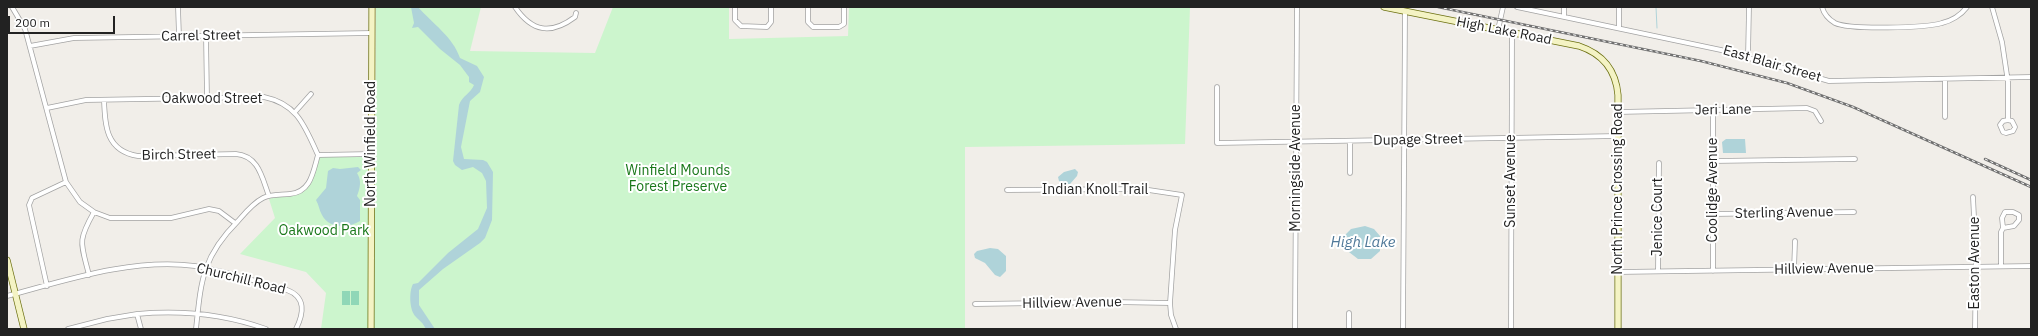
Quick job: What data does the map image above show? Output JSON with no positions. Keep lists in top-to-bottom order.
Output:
{
  "streets": {
    "street": [
      "High Lake Road",
      "Carrel Street",
      "East Blair Street",
      "Oakwood Street",
      "Jeri Lane",
      "Dupage Street",
      "North Winfield Road",
      "Birch Street",
      "Morningside Avenue",
      "Sunset Avenue",
      "North Prince Crossing Road",
      "Indian Knoll Trail",
      "Coolidge Avenue",
      "Sterling Avenue",
      "Jenice Court",
      "Easton Avenue",
      "Hillview Avenue",
      "Churchill Road"
    ]
  },
  "crossings": [
    ["High Lake Road", "Sunset Avenue"],
    ["High Lake Road", "North Prince Crossing Road"],
    ["Carrel Street", "North Winfield Road"],
    ["Oakwood Street", "Birch Street"],
    ["Jeri Lane", "North Prince Crossing Road"],
    ["Jeri Lane", "Coolidge Avenue"],
    ["Dupage Street", "Morningside Avenue"],
    ["Dupage Street", "Sunset Avenue"],
    ["Dupage Street", "North Prince Crossing Road"],
    ["North Prince Crossing Road", "Hillview Avenue"],
    ["Indian Knoll Trail", "Hillview Avenue"],
    ["Coolidge Avenue", "Sterling Avenue"],
    ["Coolidge Avenue", "Hillview Avenue"],
    ["Jenice Court", "Hillview Avenue"],
    ["Easton Avenue", "Hillview Avenue"]
  ],
  "water": ["High Lake"],
  "parks": ["Winfield Mounds Forest Preserve", "Oakwood Park"],
  "scale_bar": "200 m"
}
